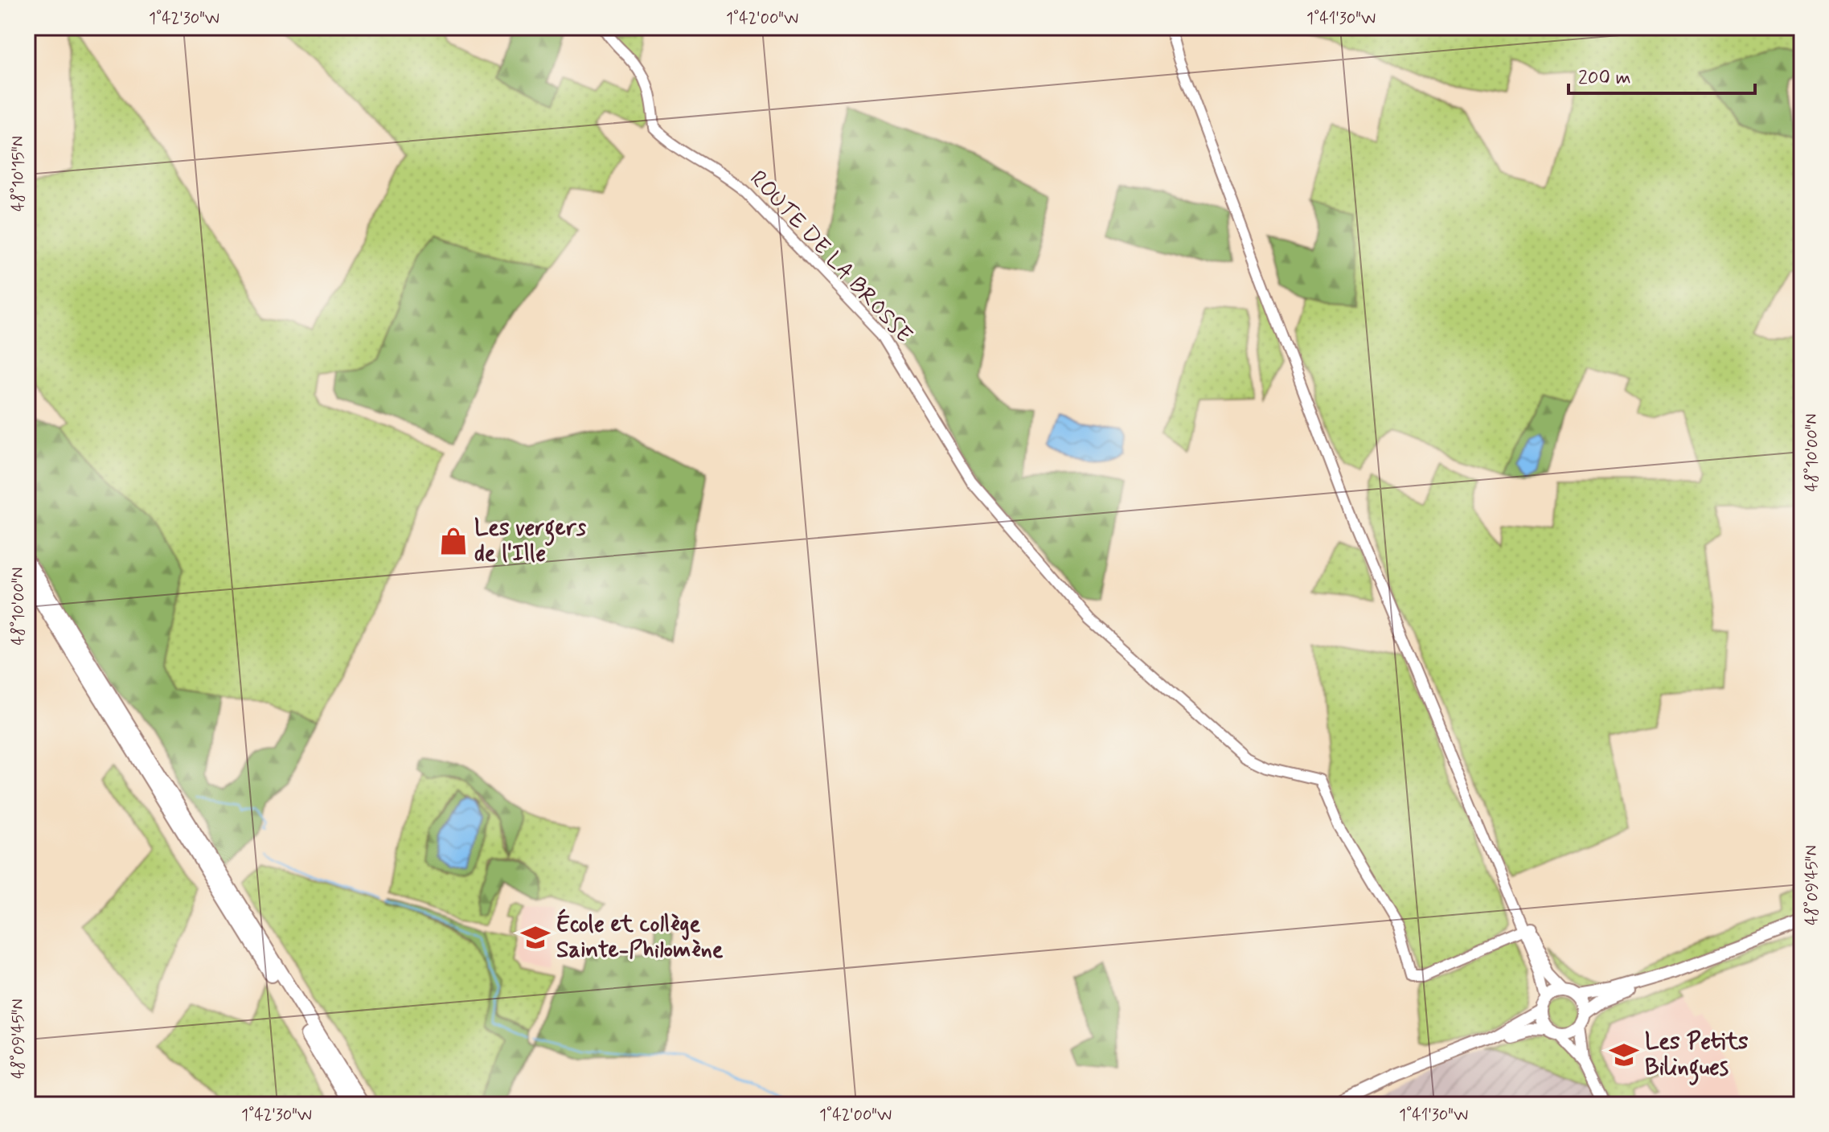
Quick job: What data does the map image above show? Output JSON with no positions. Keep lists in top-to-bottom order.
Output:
{
  "streets": {
    "street": ["ROUTE DE LA BROSSE"]
  },
  "places": {
    "shop": ["Les vergers de l'Ille"],
    "school or university": ["École et collège Sainte-Philomène", "Les Petits Bilingues"]
  },
  "scale_bar": "200 m",
  "coordinates": [
    "1°42'30\"W",
    "1°42'00\"W",
    "1°41'30\"W",
    "48°10'15\"N",
    "48°10'00\"N",
    "48°09'45\"N"
  ]
}
